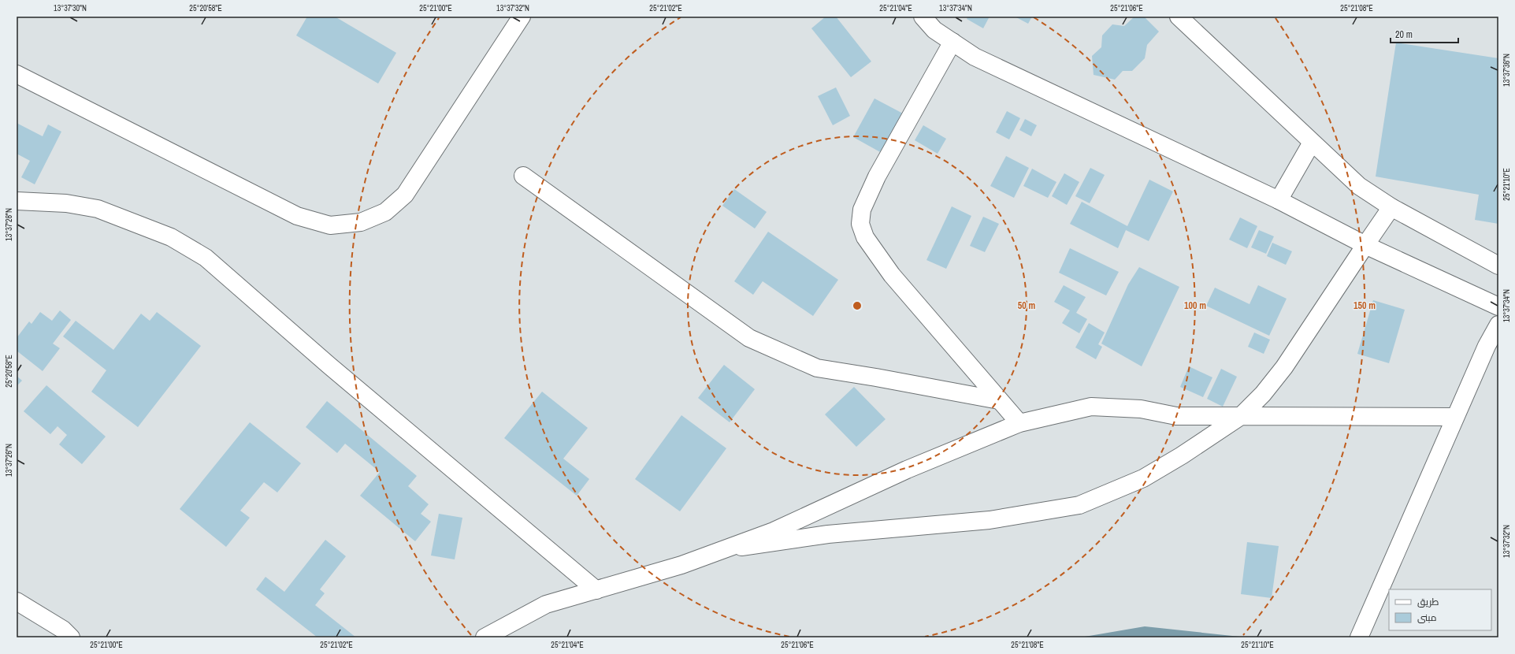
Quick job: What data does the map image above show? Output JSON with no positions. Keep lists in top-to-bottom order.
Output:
{
  "legend": ["طريق", "مبنى"],
  "scale_bar": "20 m",
  "coordinates": [
    "13°37'30\"N",
    "25°20'58\"E",
    "25°21'00\"E",
    "13°37'32\"N",
    "25°21'02\"E",
    "25°21'04\"E",
    "13°37'34\"N",
    "25°21'06\"E",
    "25°21'08\"E",
    "13°37'36\"N",
    "25°21'10\"E",
    "13°37'28\"N",
    "13°37'26\"N"
  ],
  "rings": ["50 m", "100 m", "150 m"]
}
